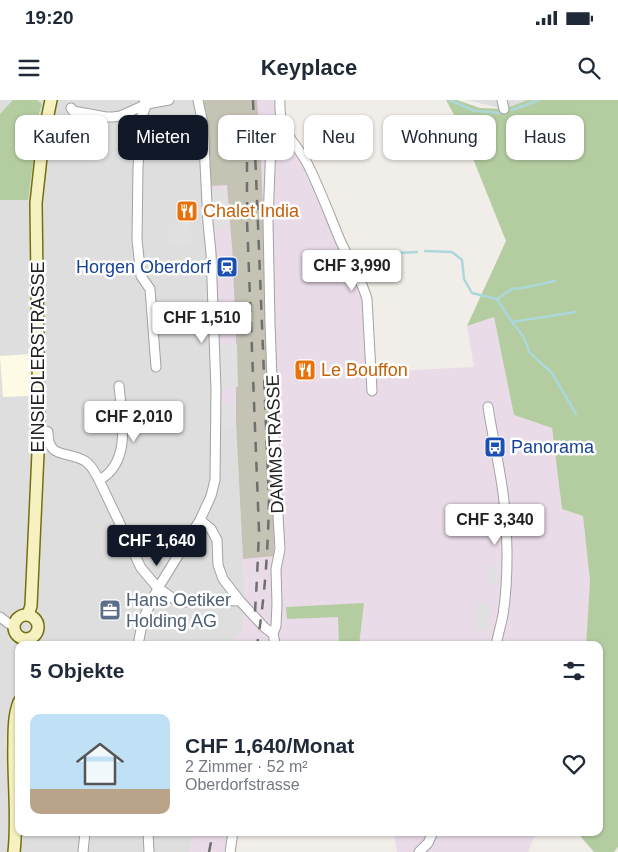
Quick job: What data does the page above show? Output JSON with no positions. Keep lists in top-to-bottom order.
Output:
{
  "streets": {
    "main road": ["EINSIEDLERSTRASSE"],
    "street": ["DAMMSTRASSE"]
  },
  "places": {
    "restaurant": ["Chalet India", "Le Bouffon"],
    "station": ["Horgen Oberdorf"],
    "bus stop": ["Panorama"],
    "office": ["Hans Oetiker Holding AG"]
  },
  "page": {
    "status": "19:20",
    "header": "Keyplace",
    "chip": [
      "Kaufen",
      "Mieten",
      "Filter",
      "Neu",
      "Wohnung",
      "Haus"
    ],
    "price": [
      "CHF 3,990",
      "CHF 1,510",
      "CHF 2,010",
      "CHF 3,340",
      "CHF 1,640"
    ],
    "heading": "5 Objekte",
    "list": [
      {
        "name": "CHF 1,640/Monat",
        "note": "2 Zimmer · 52 m² · Oberdorfstrasse"
      }
    ]
  }
}
